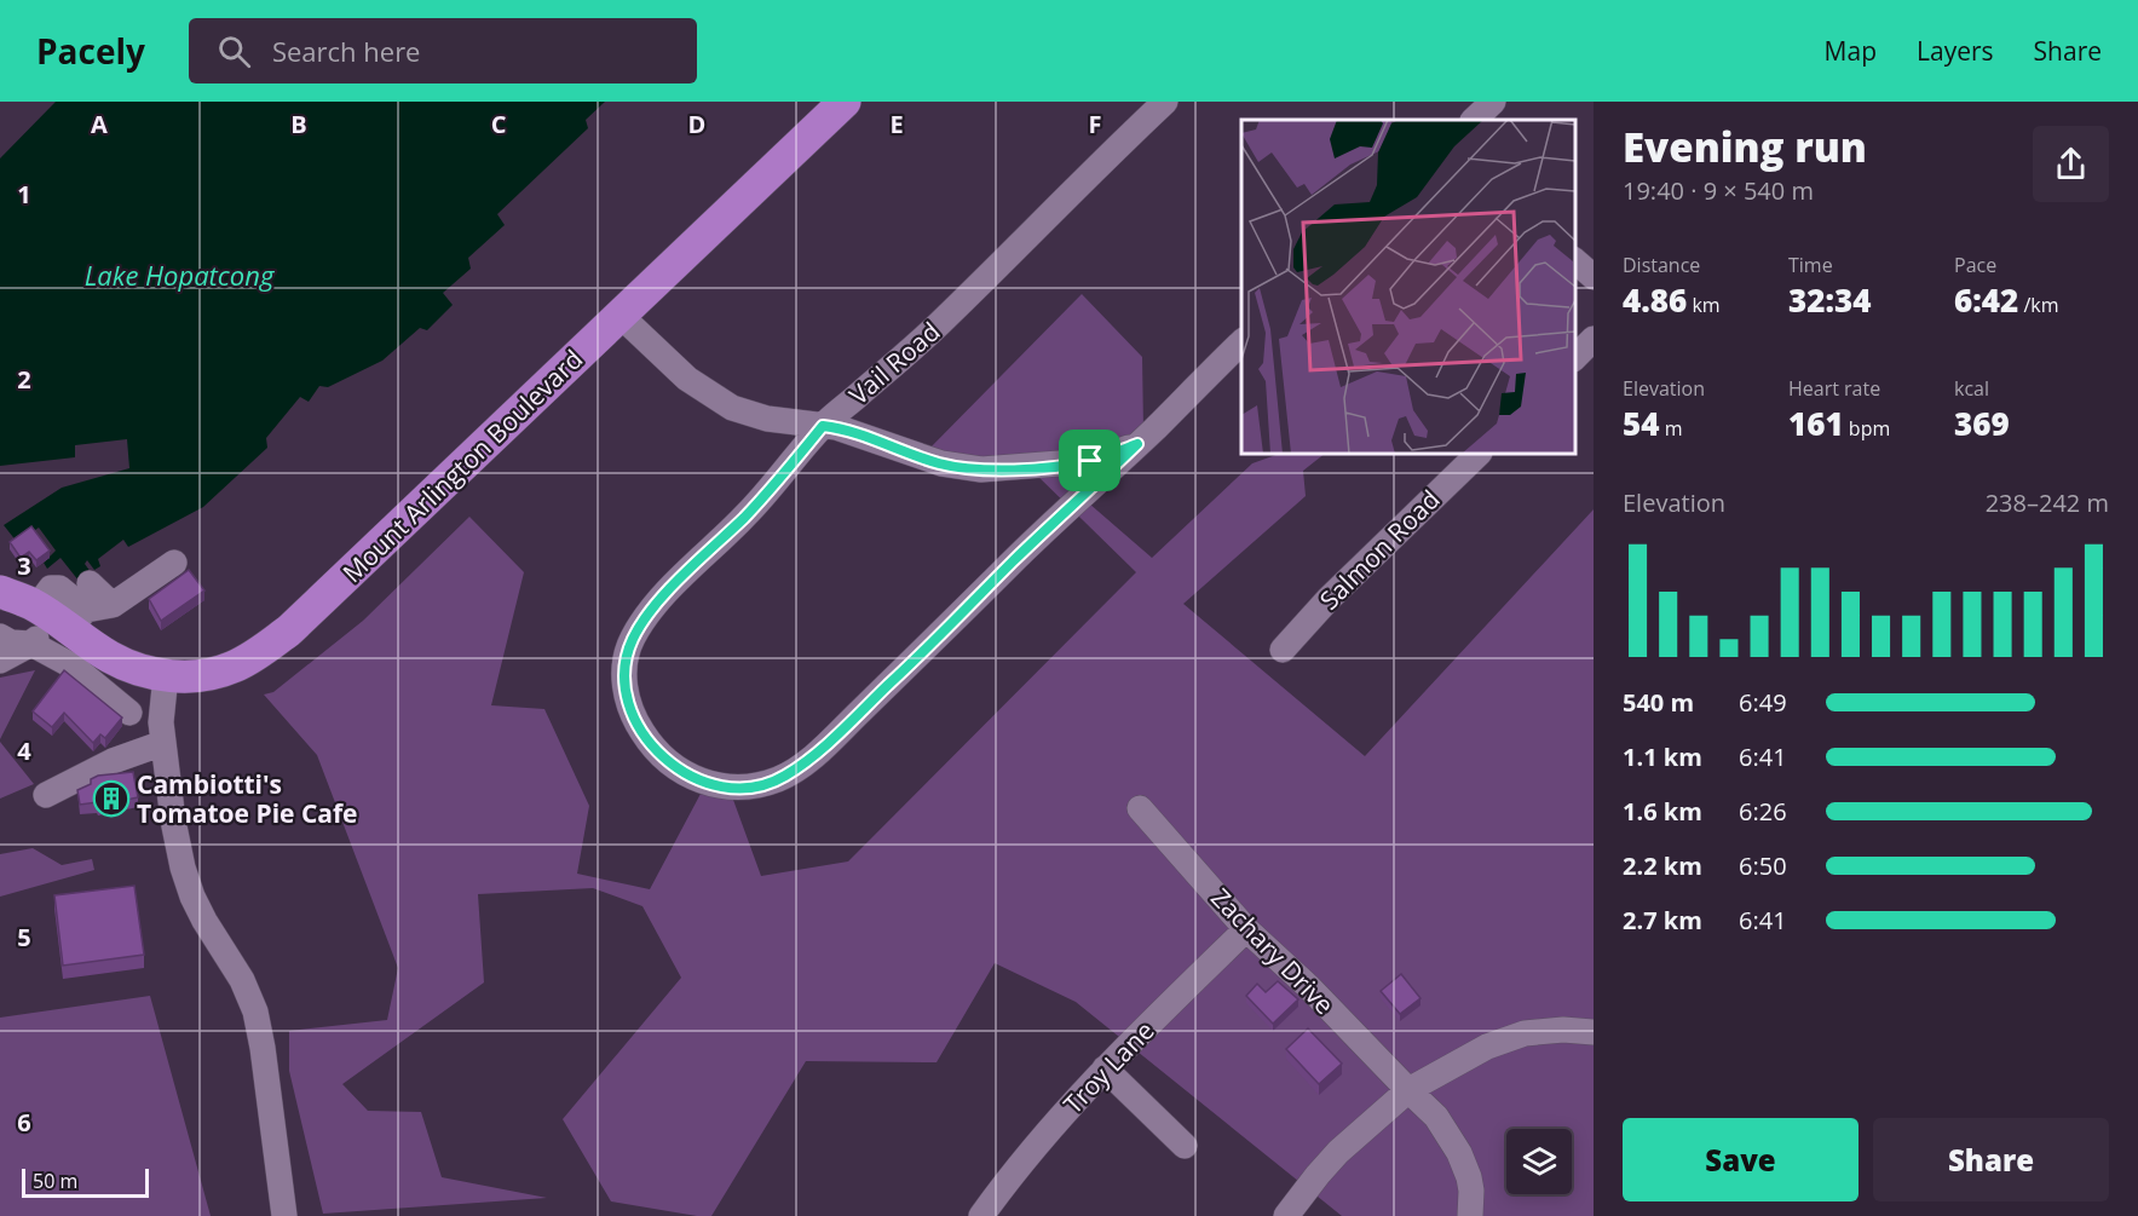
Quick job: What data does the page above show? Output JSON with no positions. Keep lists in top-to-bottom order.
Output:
{
  "streets": {
    "main road": ["Mount Arlington Boulevard"],
    "street": [
      "Vail Road",
      "Salmon Road",
      "Zachary Drive",
      "Troy Lane"
    ]
  },
  "crossings": [
    ["Zachary Drive", "Troy Lane"]
  ],
  "water": ["Lake Hopatcong"],
  "places": {
    "building": ["Cambiotti's Tomatoe Pie Cafe"]
  },
  "scale_bar": "50 m",
  "page": {
    "header": "Pacely",
    "search": "Search here",
    "nav": ["Map", "Layers", "Share"],
    "heading": ["Evening run", "19:40 · 9 × 540 m"],
    "stats": [
      ["Distance", "4.86 km"],
      ["Time", "32:34"],
      ["Pace", "6:42 /km"],
      ["Elevation", "54 m"],
      ["Heart rate", "161 bpm"],
      ["kcal", "369"]
    ],
    "chart": ["Elevation", "238–242 m"],
    "list": [
      {
        "name": "540 m",
        "note": "6:49"
      },
      {
        "name": "1.1 km",
        "note": "6:41"
      },
      {
        "name": "1.6 km",
        "note": "6:26"
      },
      {
        "name": "2.2 km",
        "note": "6:50"
      },
      {
        "name": "2.7 km",
        "note": "6:41"
      }
    ],
    "buttons": ["Save", "Share"],
    "scale": "50 m"
  },
  "grid": {
    "columns": [
      "A",
      "B",
      "C",
      "D",
      "E",
      "F"
    ],
    "rows": [
      "1",
      "2",
      "3",
      "4",
      "5",
      "6"
    ]
  }
}
